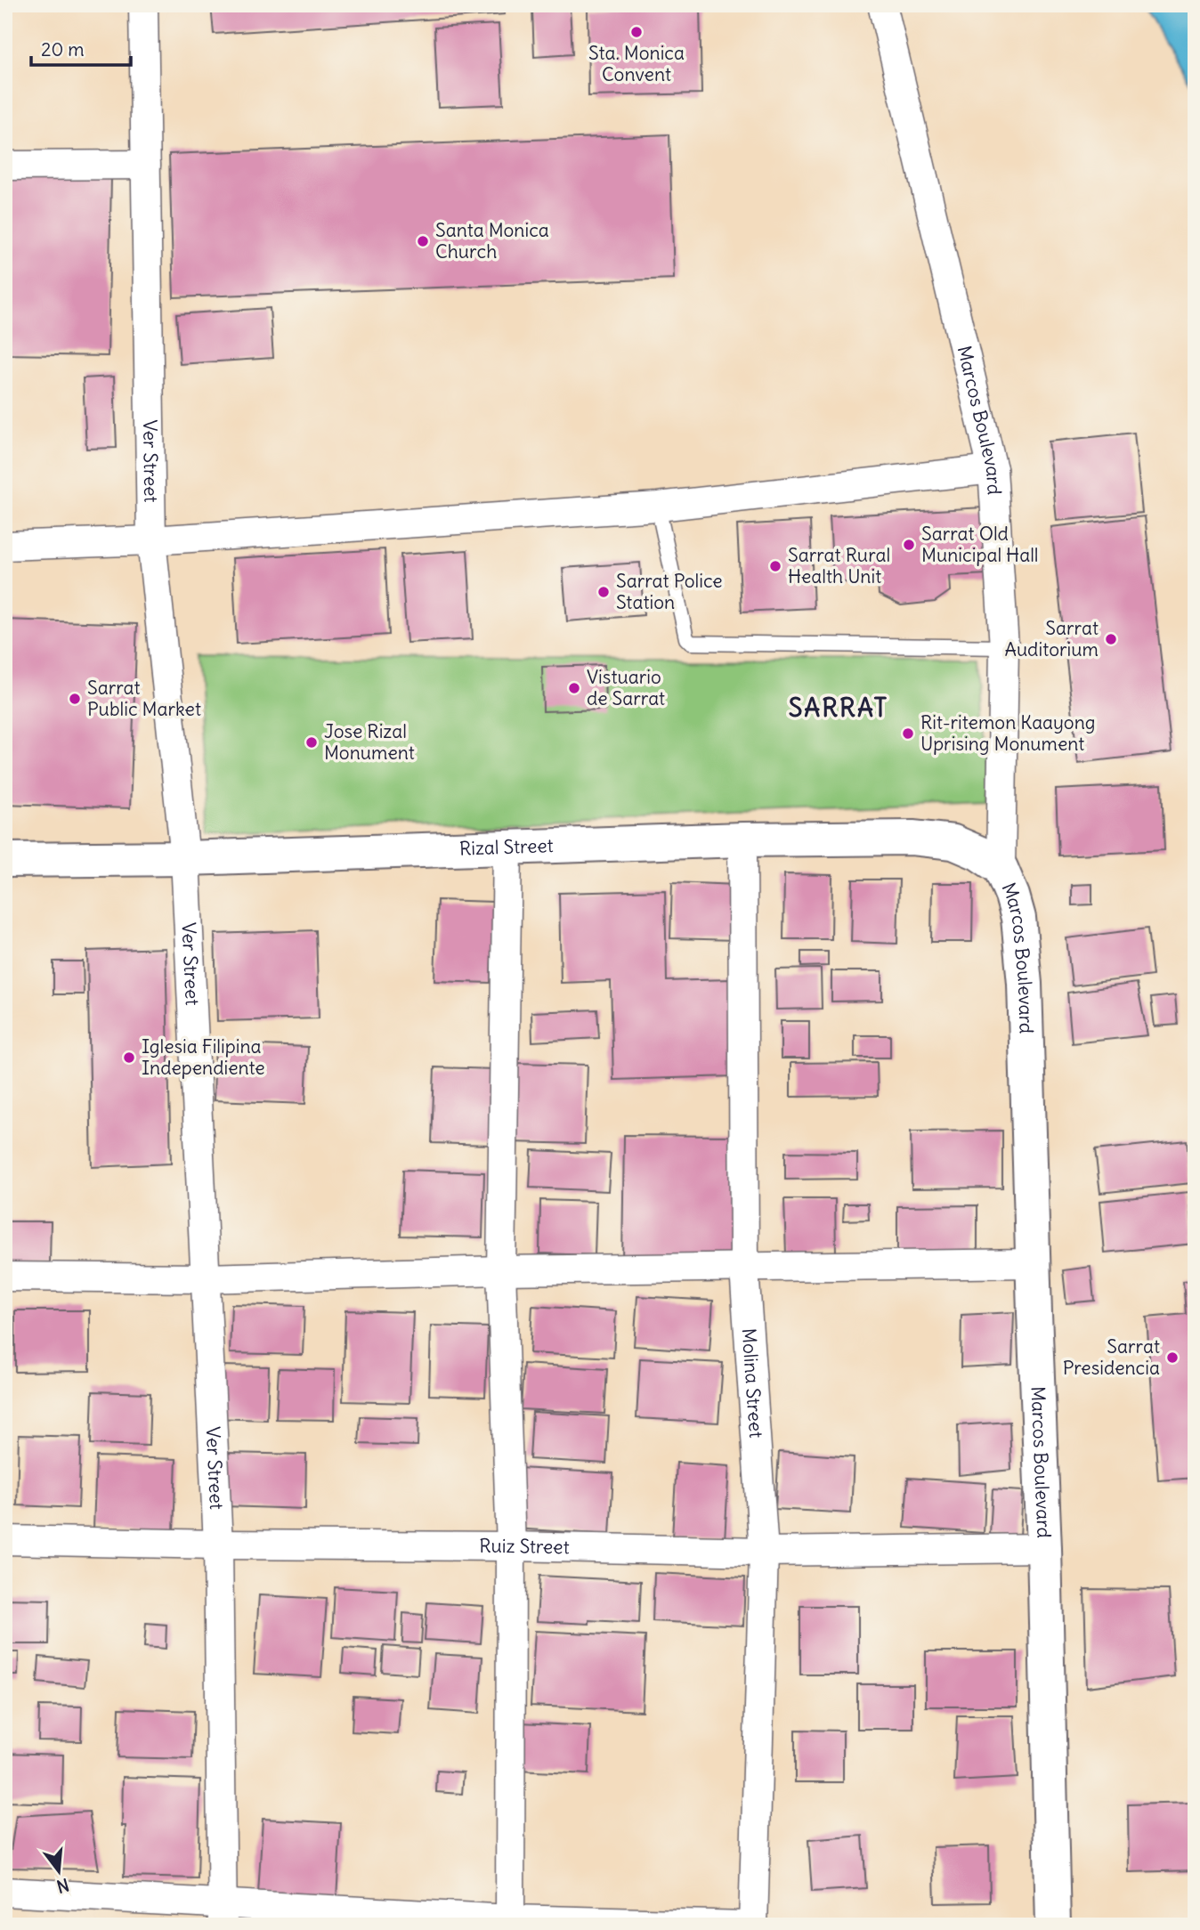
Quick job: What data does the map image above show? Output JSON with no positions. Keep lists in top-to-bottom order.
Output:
{
  "streets": {
    "main road": ["Marcos Boulevard", "Rizal Street"],
    "street": ["Ver Street", "Molina Street", "Ruiz Street"]
  },
  "crossings": [
    ["Marcos Boulevard", "Rizal Street"],
    ["Marcos Boulevard", "Ruiz Street"],
    ["Ver Street", "Rizal Street"],
    ["Ver Street", "Ruiz Street"],
    ["Rizal Street", "Molina Street"],
    ["Molina Street", "Ruiz Street"]
  ],
  "districts": ["SARRAT"],
  "places": [
    "Sta. Monica Convent",
    "Santa Monica Church",
    "Sarrat Old Municipal Hall",
    "Sarrat Rural Health Unit",
    "Sarrat Police Station",
    "Sarrat Auditorium",
    "Vistuario de Sarrat",
    "Sarrat Public Market",
    "Rit-ritemon Kaayong Uprising Monument",
    "Jose Rizal Monument",
    "Iglesia Filipina Independiente",
    "Sarrat Presidencia"
  ],
  "scale_bar": "20 m",
  "north": "bottom"
}
